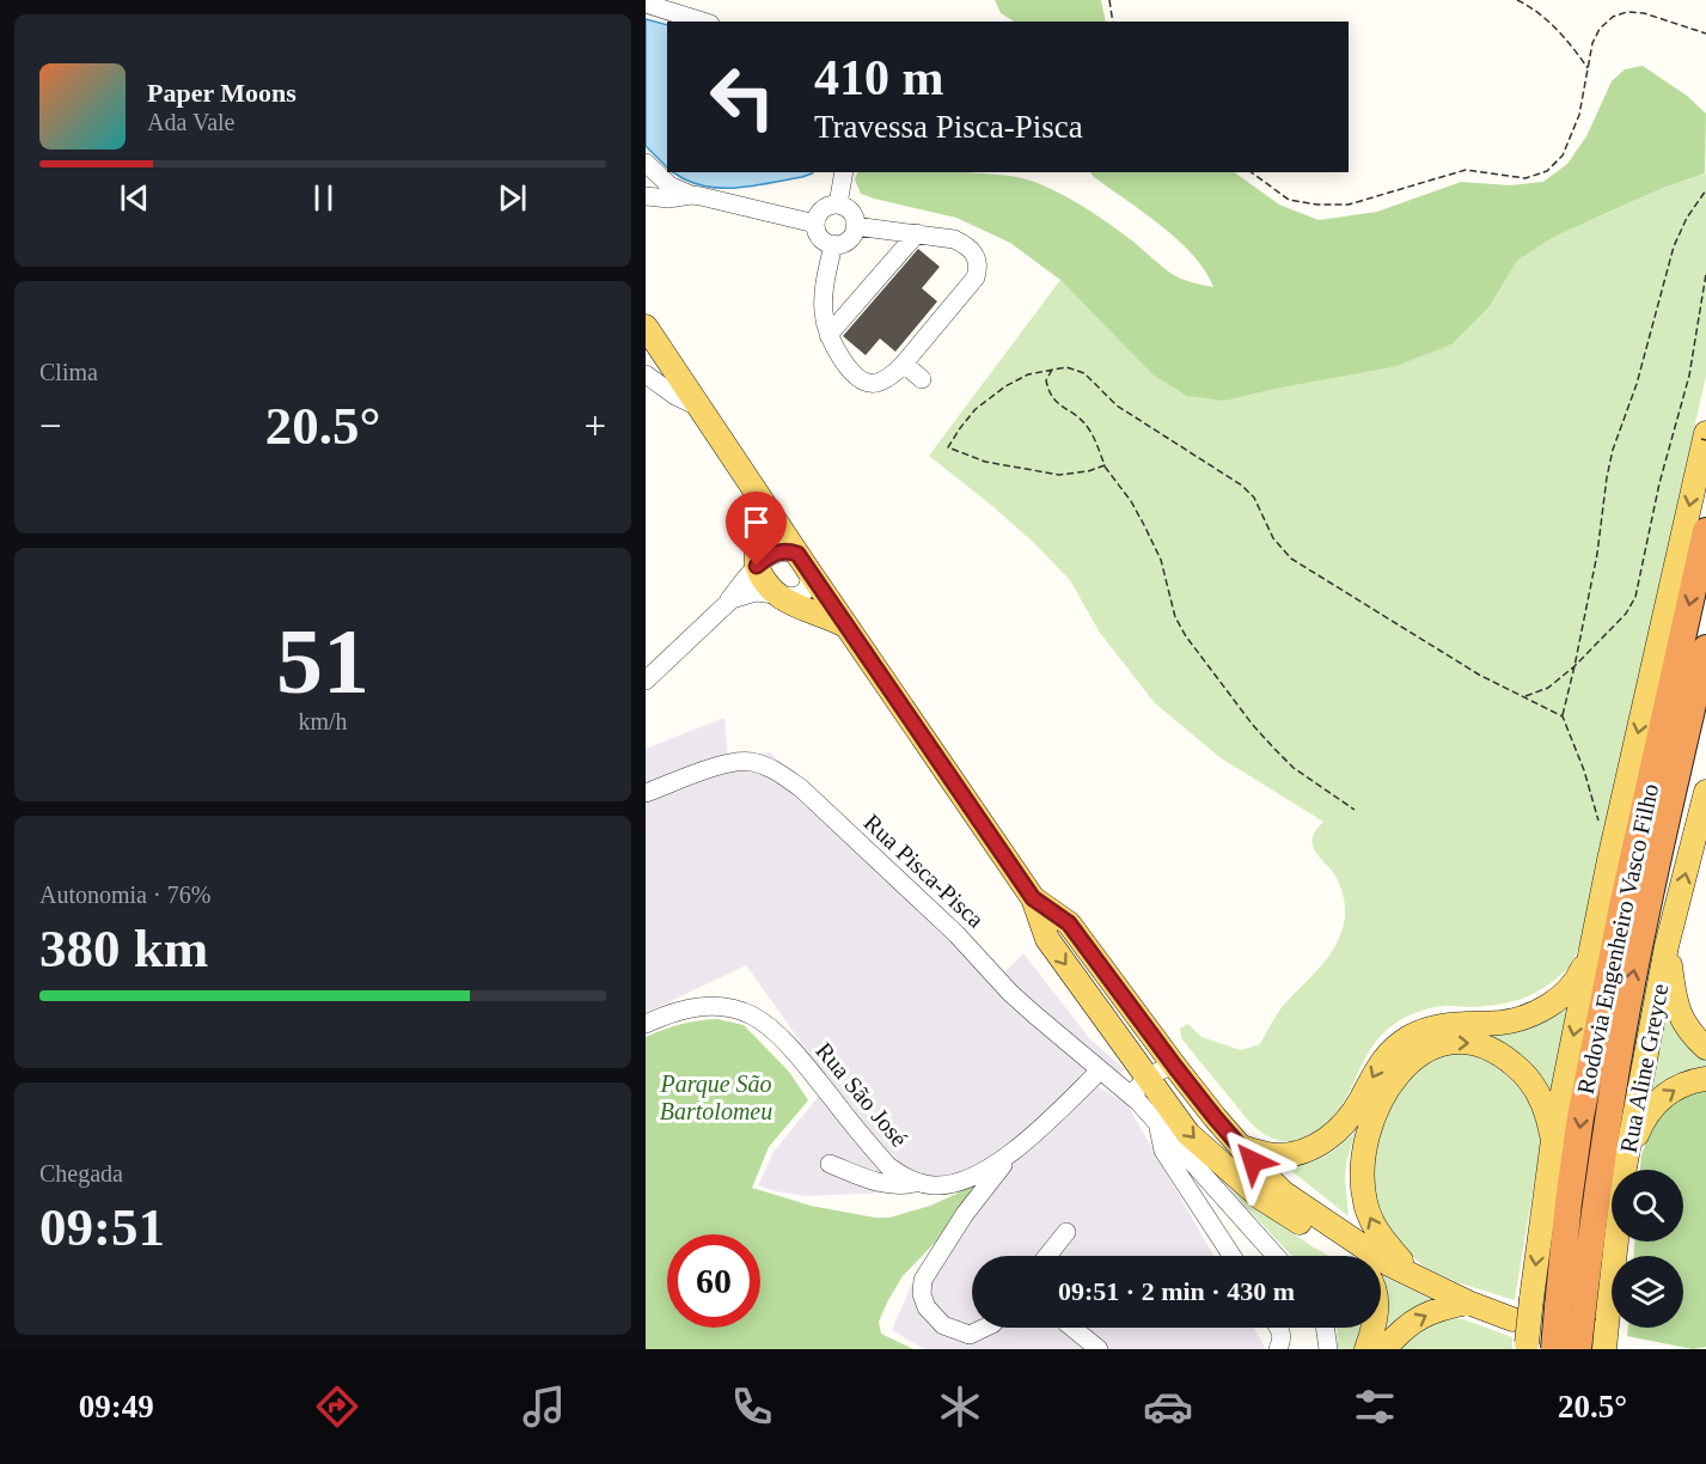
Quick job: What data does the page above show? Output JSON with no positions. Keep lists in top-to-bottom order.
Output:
{
  "streets": {
    "highway": ["Rodovia Engenheiro Vasco Filho"],
    "main road": ["Rua Aline Greyce"],
    "street": ["Rua Pisca-Pisca", "Rua São José"]
  },
  "crossings": [
    ["Rua Pisca-Pisca", "Rua São José"],
    ["Rodovia Engenheiro Vasco Filho", "Rua Aline Greyce"]
  ],
  "parks": ["Parque São Bartolomeu"],
  "page": {
    "turn": ["410 m", "Travessa Pisca-Pisca"],
    "song": ["Paper Moons", "Ada Vale"],
    "tile": [
      "Clima",
      ["51", "km/h"],
      ["Autonomia · 76%", "380 km"],
      ["Chegada", "09:51"]
    ],
    "heat": ["−", "20.5°", "+"],
    "limit": "60",
    "trip": "09:51 · 2 min · 430 m",
    "tabs": ["09:49", "20.5°"]
  }
}
